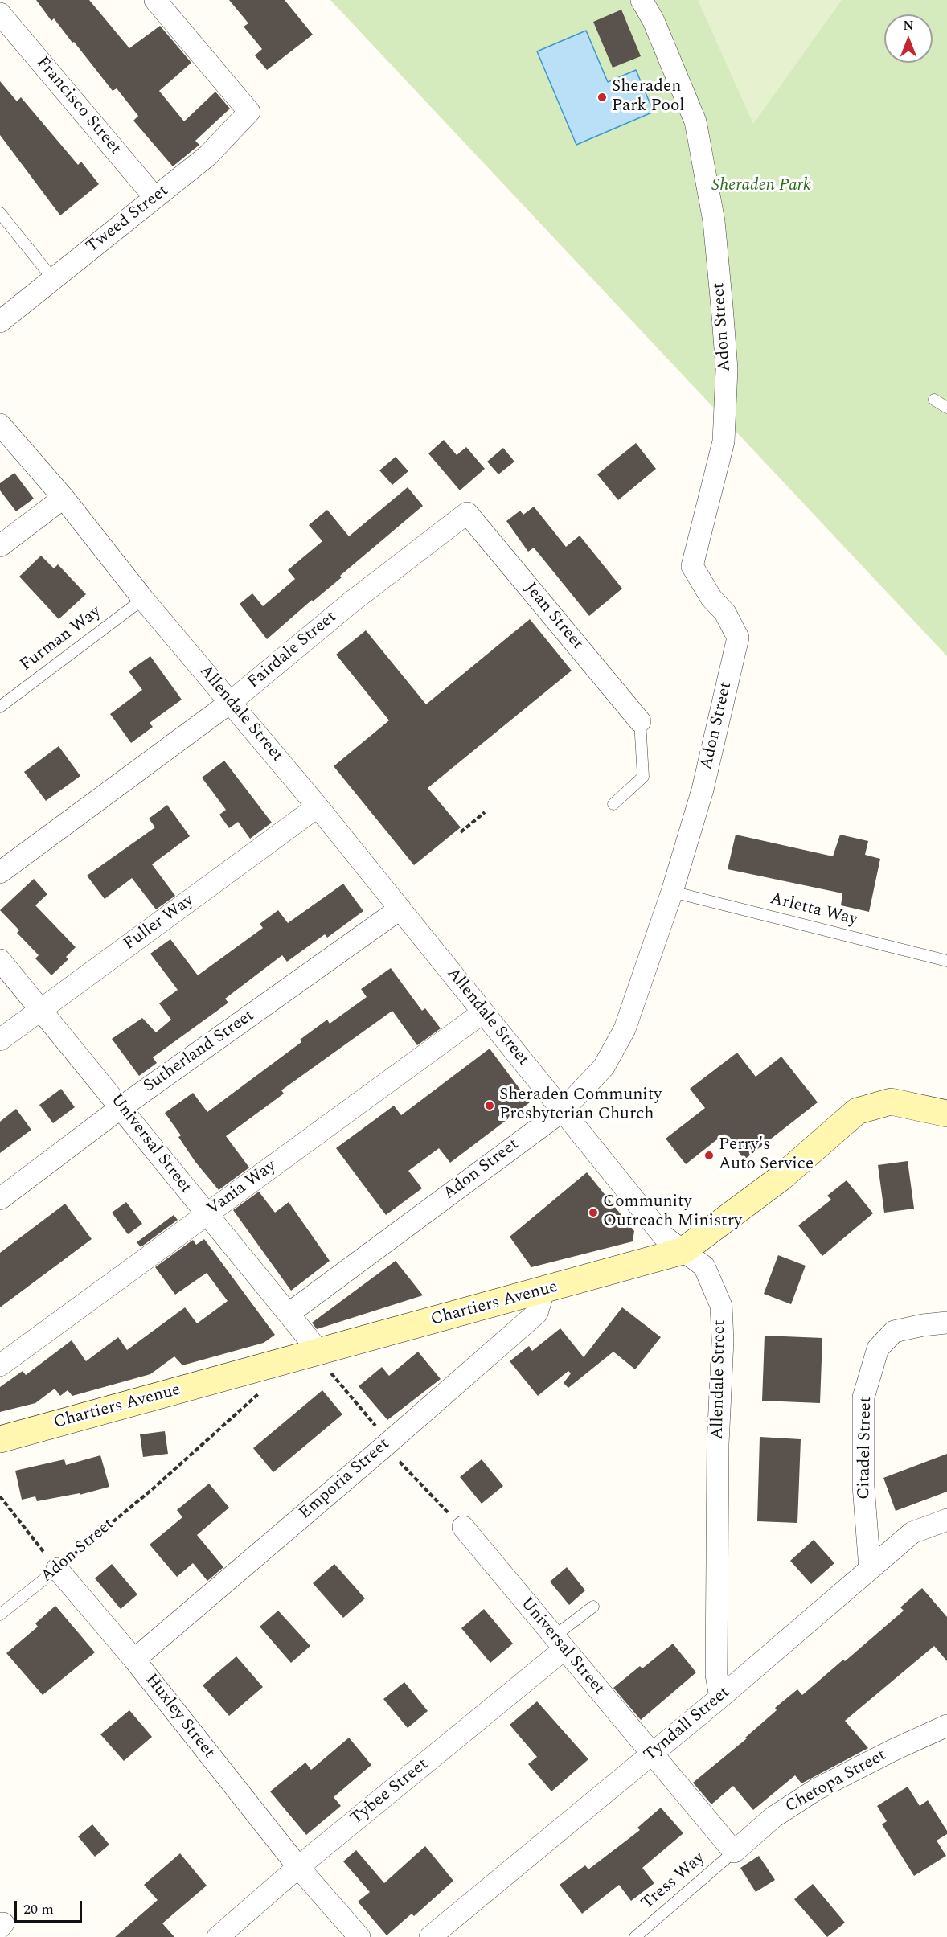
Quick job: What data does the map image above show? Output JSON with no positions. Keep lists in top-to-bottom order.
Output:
{
  "streets": {
    "street": [
      "Francisco Street",
      "Tweed Street",
      "Adon Street",
      "Jean Street",
      "Fairdale Street",
      "Allendale Street",
      "Fuller Way",
      "Sutherland Street",
      "Universal Street",
      "Vania Way",
      "Chartiers Avenue",
      "Citadel Street",
      "Emporia Street",
      "Huxley Street",
      "Tyndall Street",
      "Chetopa Street",
      "Tybee Street"
    ],
    "lane": ["Furman Way", "Arletta Way", "Tress Way"]
  },
  "crossings": [
    ["Francisco Street", "Tweed Street"],
    ["Adon Street", "Allendale Street"],
    ["Adon Street", "Arletta Way"],
    ["Adon Street", "Universal Street"],
    ["Adon Street", "Chartiers Avenue"],
    ["Adon Street", "Huxley Street"],
    ["Jean Street", "Fairdale Street"],
    ["Furman Way", "Allendale Street"],
    ["Fairdale Street", "Allendale Street"],
    ["Allendale Street", "Fuller Way"],
    ["Allendale Street", "Sutherland Street"],
    ["Allendale Street", "Vania Way"],
    ["Allendale Street", "Chartiers Avenue"],
    ["Allendale Street", "Tyndall Street"],
    ["Fuller Way", "Universal Street"],
    ["Sutherland Street", "Universal Street"],
    ["Universal Street", "Vania Way"],
    ["Universal Street", "Chartiers Avenue"],
    ["Universal Street", "Tyndall Street"],
    ["Universal Street", "Chetopa Street"],
    ["Universal Street", "Tybee Street"],
    ["Universal Street", "Tress Way"],
    ["Chartiers Avenue", "Emporia Street"],
    ["Citadel Street", "Tyndall Street"],
    ["Emporia Street", "Huxley Street"],
    ["Huxley Street", "Tybee Street"],
    ["Chetopa Street", "Tress Way"]
  ],
  "parks": ["Sheraden Park"],
  "places": [
    "Sheraden Park Pool",
    "Sheraden Community Presbyterian Church",
    "Perry's Auto Service",
    "Community Outreach Ministry"
  ],
  "scale_bar": "20 m",
  "north": "top"
}
